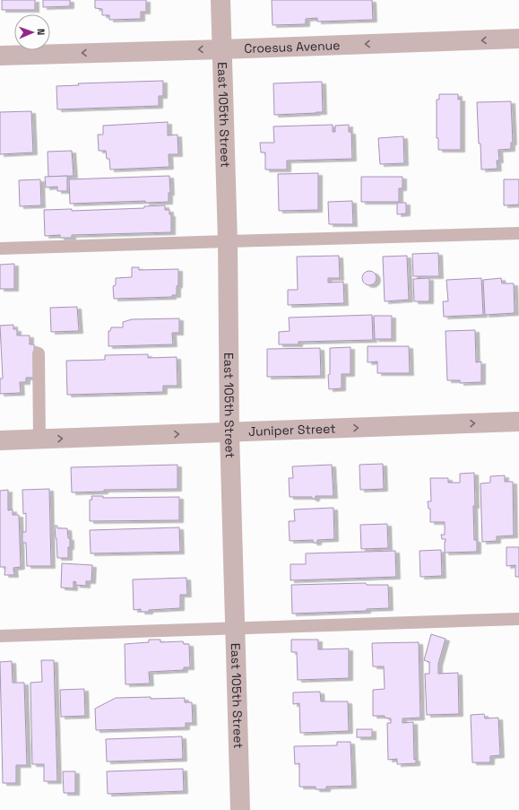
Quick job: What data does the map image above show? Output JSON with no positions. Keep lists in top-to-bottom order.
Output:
{
  "streets": {
    "street": ["Croesus Avenue", "East 105th Street", "Juniper Street"]
  },
  "crossings": [
    ["Croesus Avenue", "East 105th Street"],
    ["East 105th Street", "Juniper Street"]
  ],
  "one_way": ["Croesus Avenue", "Juniper Street"],
  "north": "right"
}
